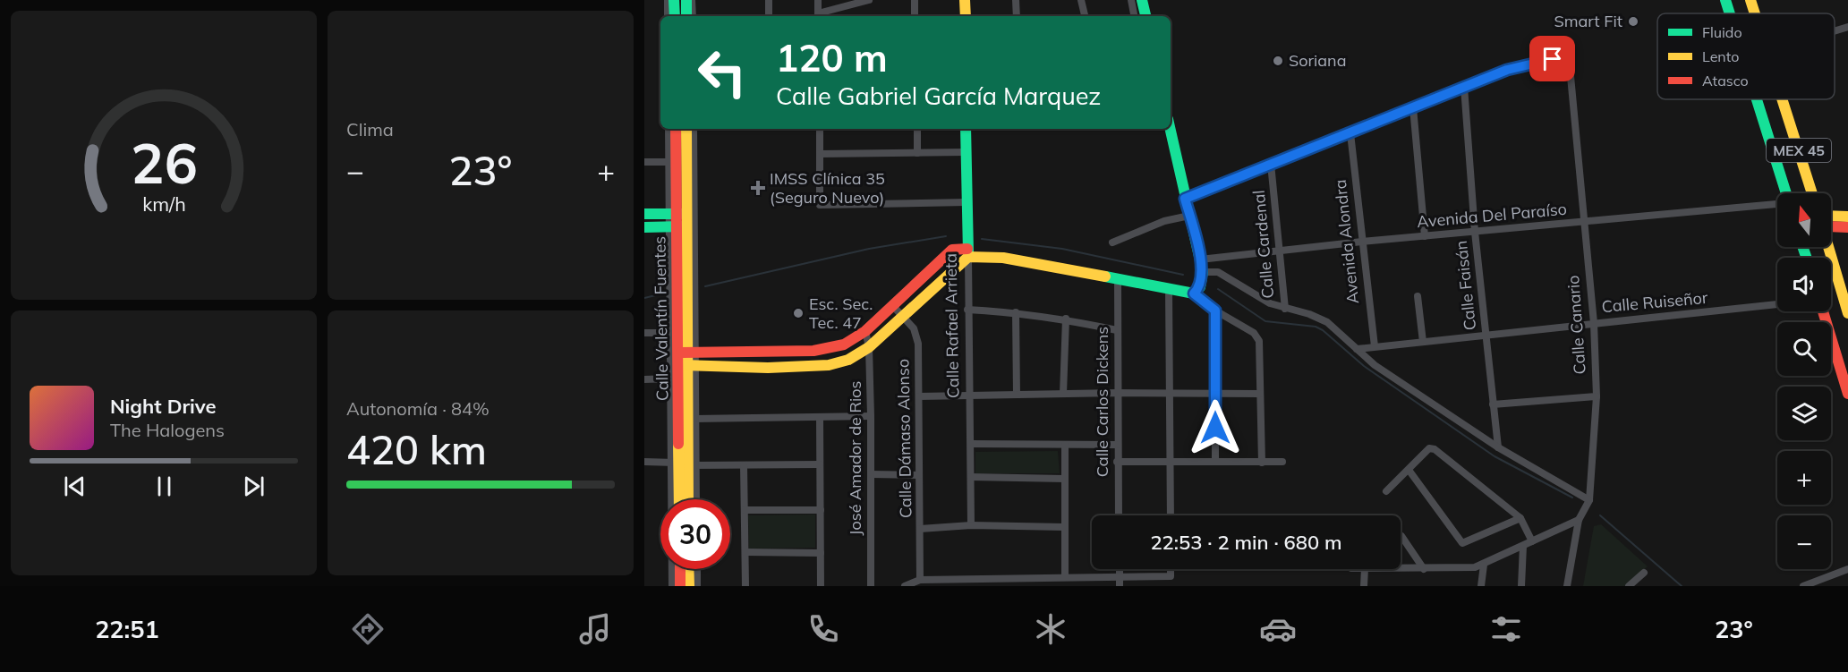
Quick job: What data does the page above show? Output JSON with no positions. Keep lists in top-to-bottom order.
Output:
{
  "streets": {
    "main road": ["MEX 45", "Calle Valentín Fuentes", "Calle Rafael Arrieta"],
    "street": [
      "Avenida Del Paraíso",
      "Avenida Alondra",
      "Calle Cardenal",
      "Calle Faisán",
      "Calle Ruiseñor",
      "Calle Canario",
      "Calle Carlos Dickens",
      "Calle Dámaso Alonso",
      "José Amador de Rios"
    ]
  },
  "crossings": [
    ["Avenida Del Paraíso", "Avenida Alondra"],
    ["Avenida Del Paraíso", "Calle Cardenal"],
    ["Avenida Del Paraíso", "Calle Faisán"],
    ["Avenida Del Paraíso", "Calle Canario"],
    ["Avenida Alondra", "Calle Ruiseñor"],
    ["Calle Cardenal", "Calle Ruiseñor"],
    ["Calle Faisán", "Calle Ruiseñor"],
    ["Calle Faisán", "Calle Canario"],
    ["Calle Ruiseñor", "Calle Canario"]
  ],
  "places": {
    "other": ["Smart Fit", "Soriana", "Esc. Sec. Tec. 47"],
    "health": ["IMSS Clínica 35 (Seguro Nuevo)"]
  },
  "legend": ["Fluido", "Lento", "Atasco"],
  "north": "top",
  "page": {
    "tile": [
      "Clima",
      ["Autonomía · 84%", "420 km"]
    ],
    "turn": ["120 m", "Calle Gabriel García Marquez"],
    "heat": ["−", "23°", "+"],
    "map_buttons": ["+", "−"],
    "song": ["Night Drive", "The Halogens"],
    "limit": "30",
    "trip": "22:53 · 2 min · 680 m",
    "tabs": ["22:51", "23°"],
    "gauge": ["26", "km/h"]
  }
}
